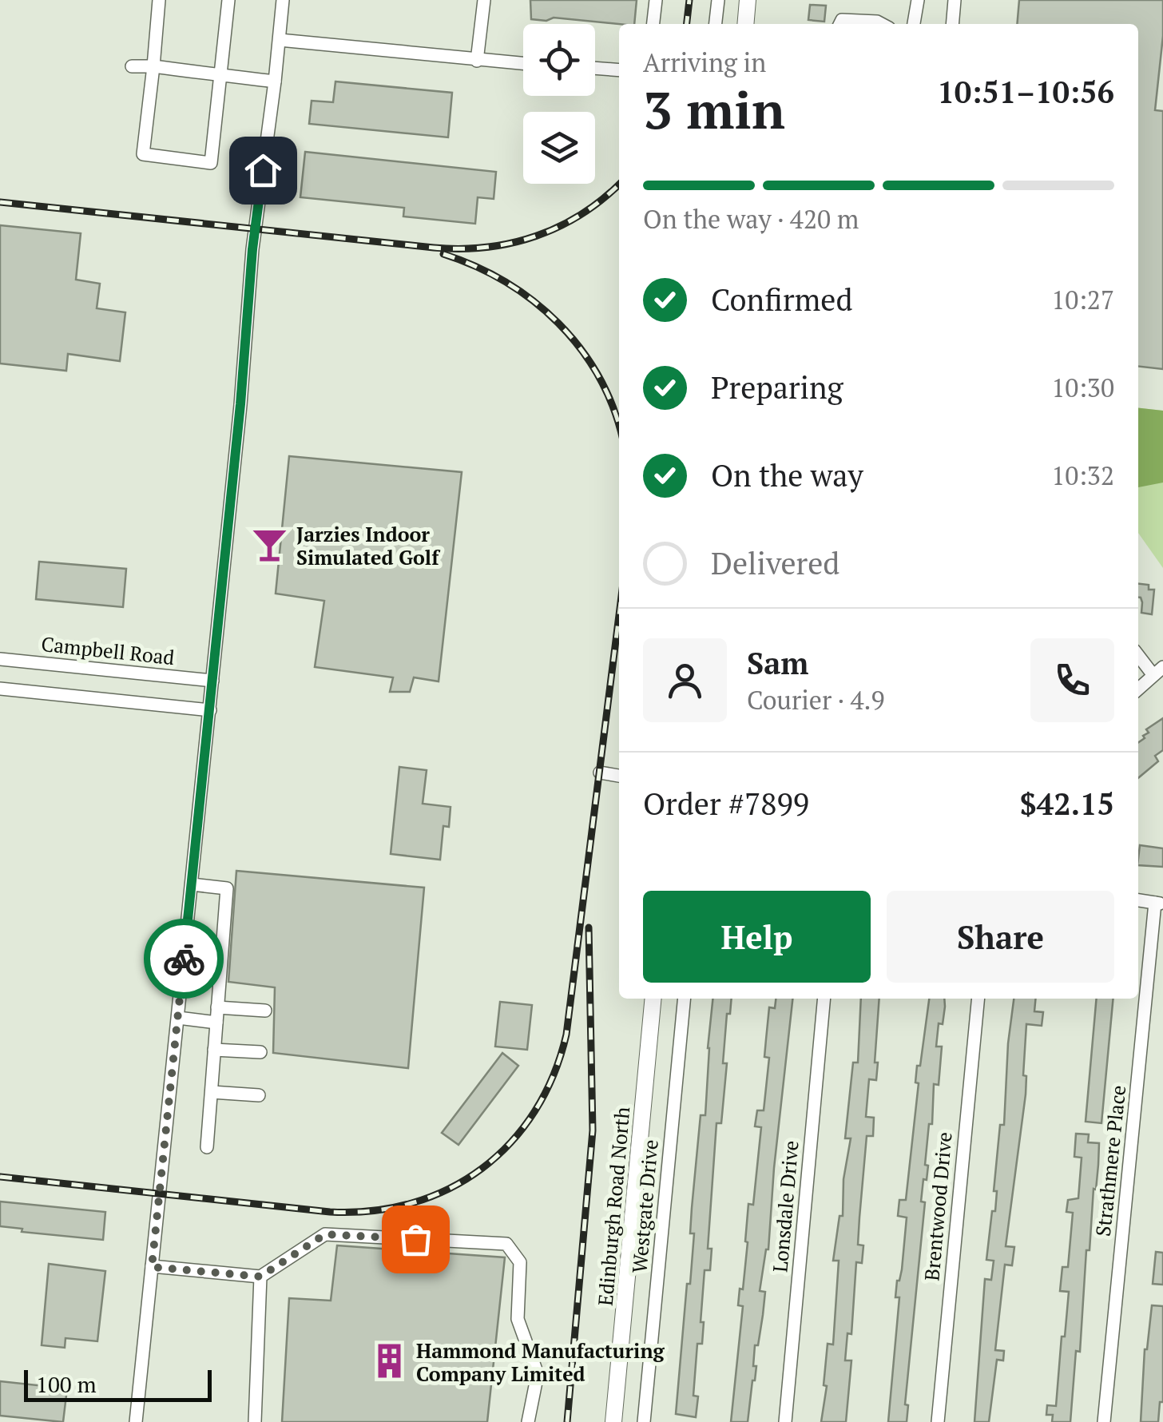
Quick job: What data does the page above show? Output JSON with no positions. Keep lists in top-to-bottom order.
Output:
{
  "streets": {
    "main road": ["Edinburgh Road North"],
    "street": [
      "Campbell Road",
      "Strathmere Place",
      "Westgate Drive",
      "Lonsdale Drive",
      "Brentwood Drive"
    ]
  },
  "places": {
    "bar": ["Jarzies Indoor Simulated Golf"],
    "building": ["Hammond Manufacturing Company Limited"]
  },
  "scale_bar": "100 m",
  "page": {
    "heading": ["3 min", "Arriving in", "10:51–10:56"],
    "panel": [
      "Sam",
      "Courier · 4.9",
      "Order #7899",
      "$42.15"
    ],
    "bar": "On the way · 420 m",
    "list": [
      ["Confirmed", "10:27"],
      ["Preparing", "10:30"],
      ["On the way", "10:32"],
      "Delivered"
    ],
    "buttons": ["Help", "Share"],
    "scale": "100 m"
  }
}
